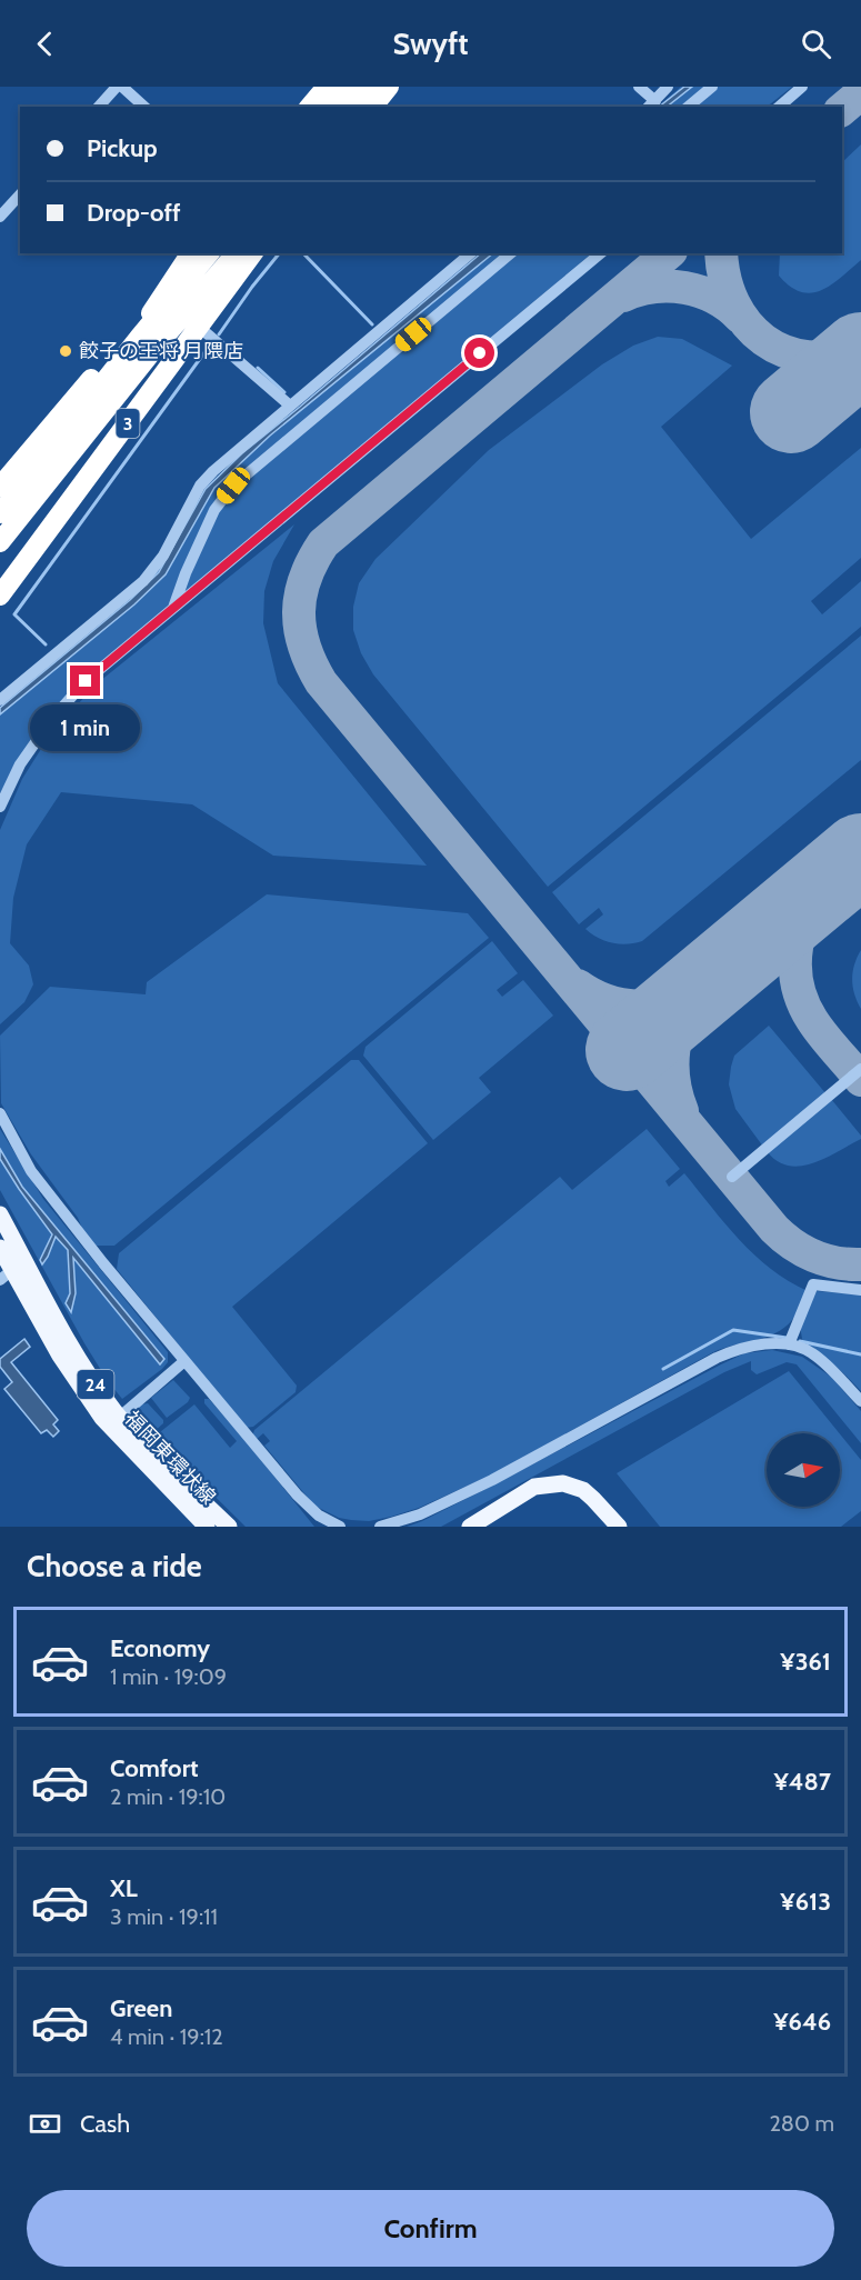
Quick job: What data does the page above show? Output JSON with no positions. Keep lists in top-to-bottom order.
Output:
{
  "streets": {
    "highway": ["3"],
    "main road": ["24", "福岡東環状線"]
  },
  "places": ["餃子の王将 月隈店"],
  "north": "right",
  "page": {
    "header": "Swyft",
    "banner": ["Pickup", "Drop-off"],
    "bubble": "1 min",
    "heading": "Choose a ride",
    "list": [
      {
        "name": "Economy",
        "note": "1 min · 19:09",
        "value": "¥361"
      },
      {
        "name": "Comfort",
        "note": "2 min · 19:10",
        "value": "¥487"
      },
      {
        "name": "XL",
        "note": "3 min · 19:11",
        "value": "¥613"
      },
      {
        "name": "Green",
        "note": "4 min · 19:12",
        "value": "¥646"
      }
    ],
    "pay": ["Cash", "280 m"],
    "buttons": "Confirm"
  }
}
